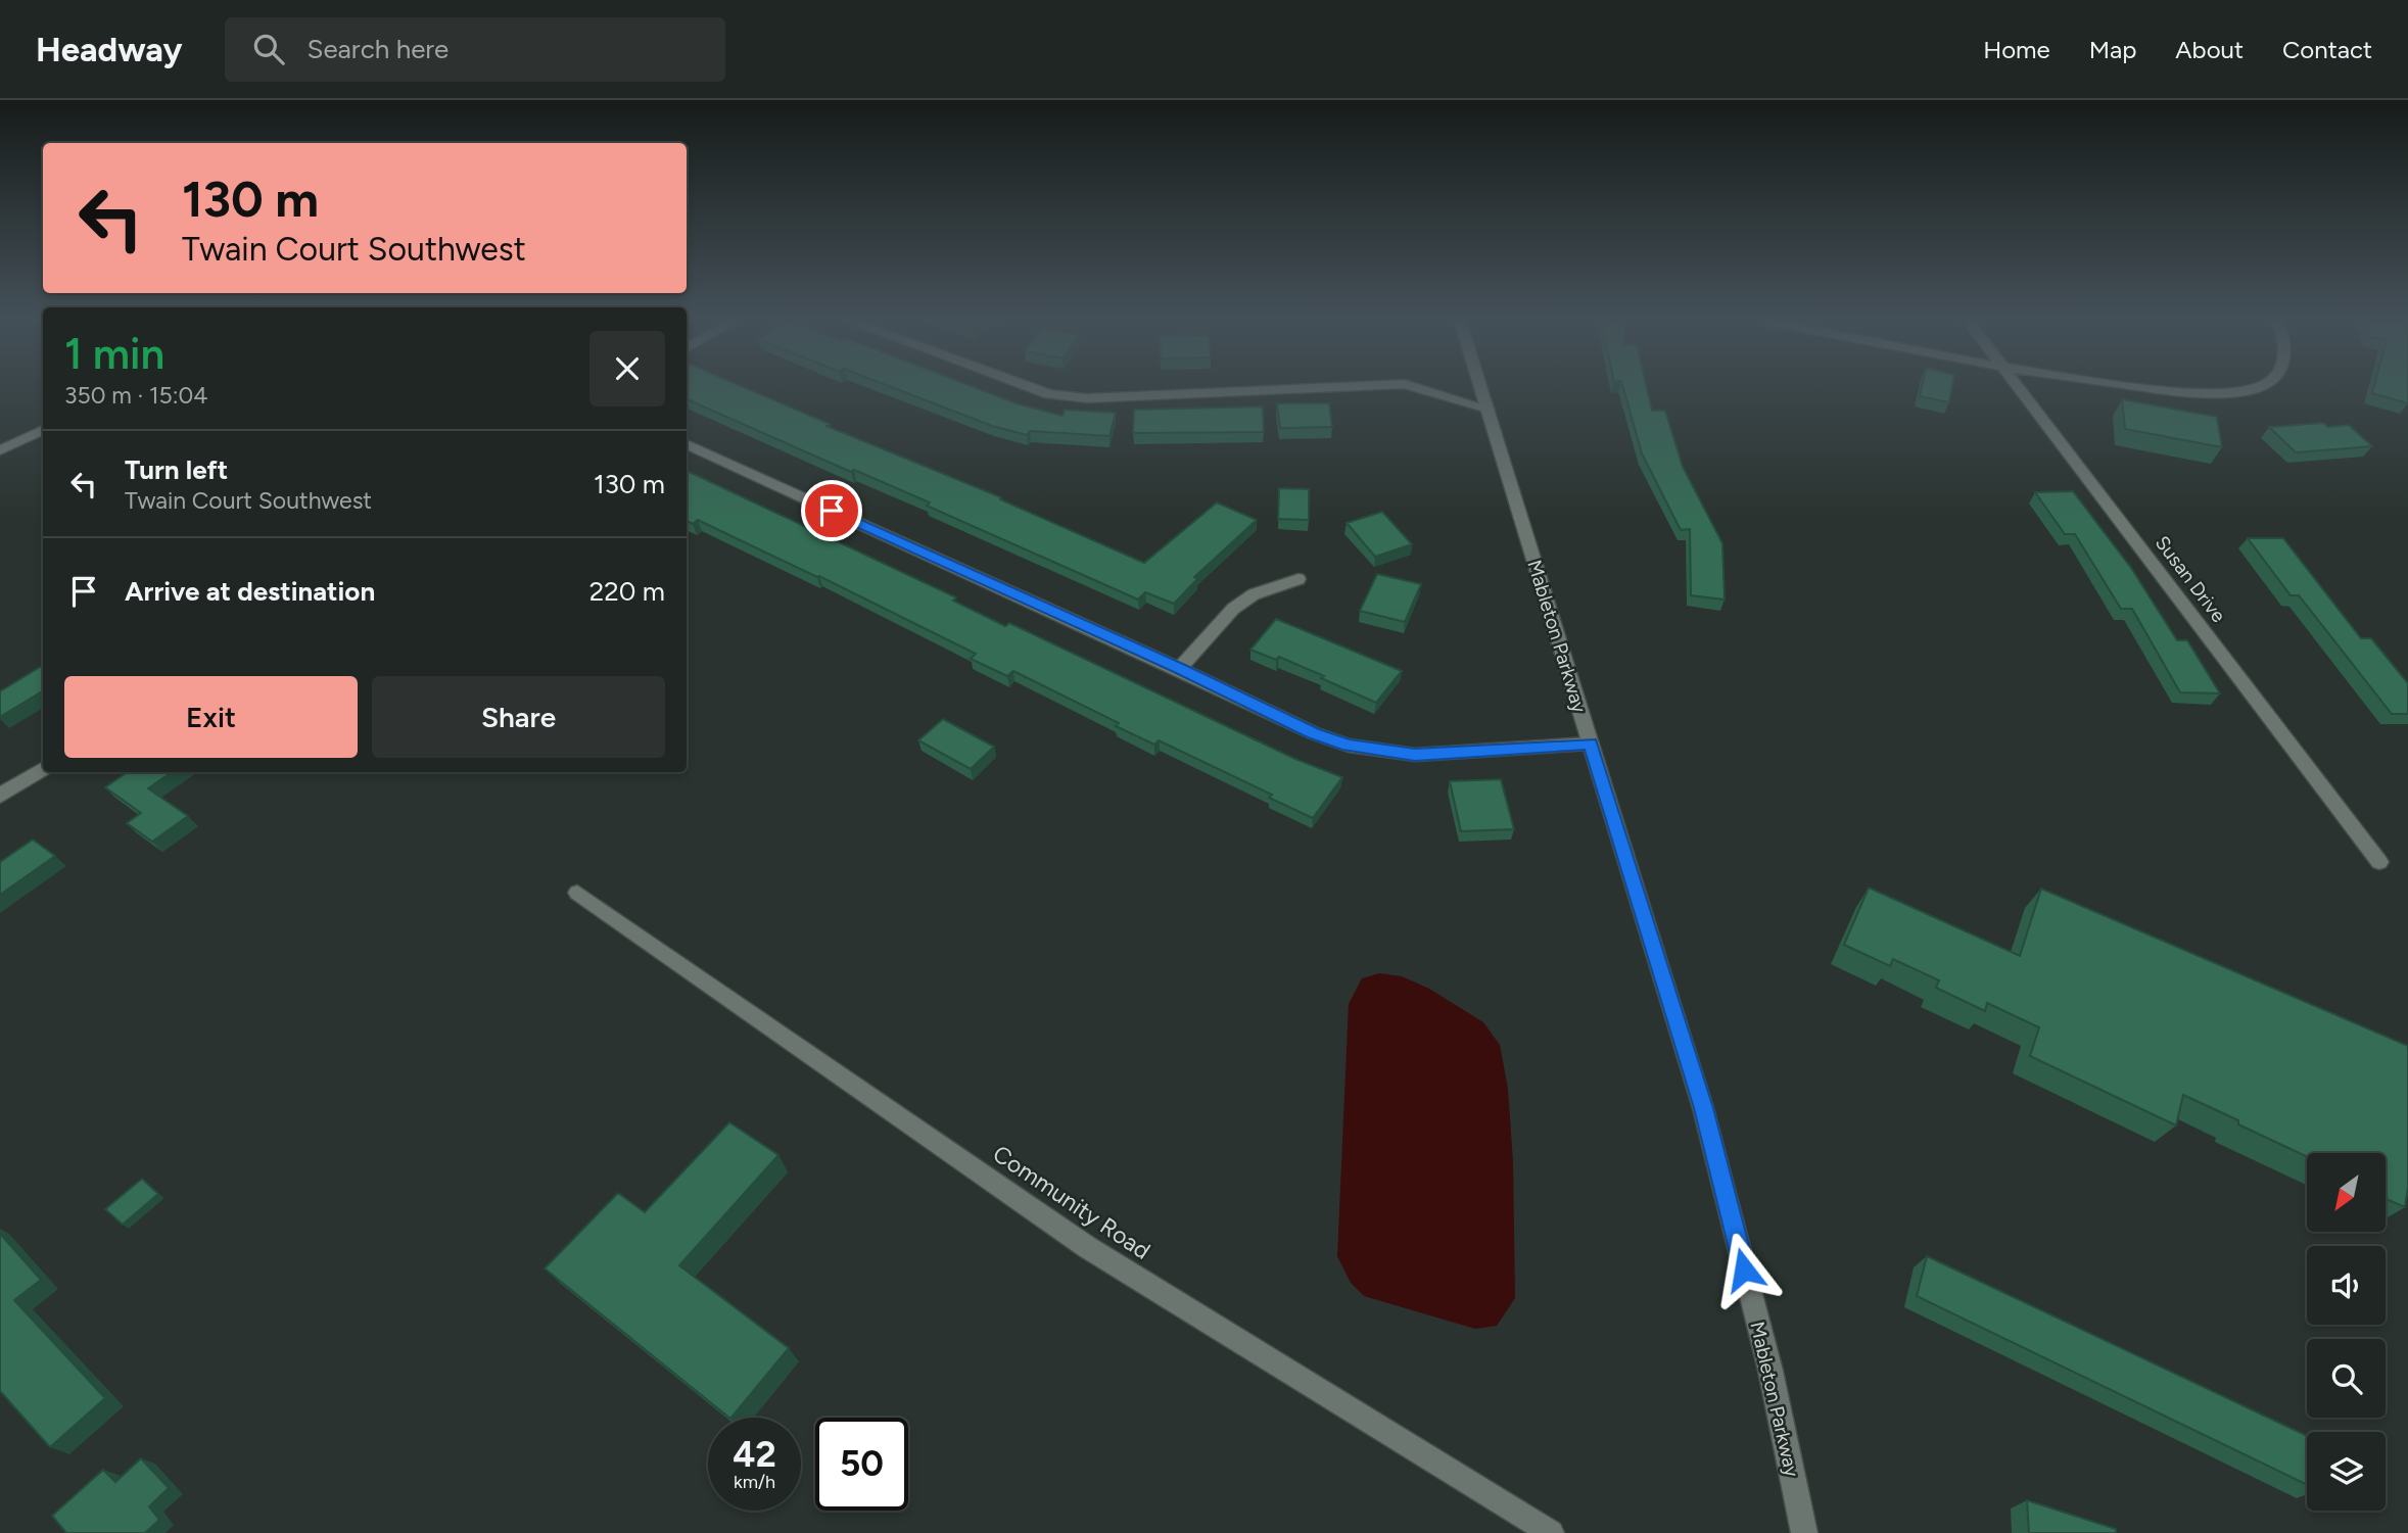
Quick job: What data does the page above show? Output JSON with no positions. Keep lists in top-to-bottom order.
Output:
{
  "streets": {
    "street": ["Susan Drive", "Mableton Parkway", "Community Road"]
  },
  "north": "bottom left",
  "page": {
    "header": "Headway",
    "search": "Search here",
    "nav": [
      "Home",
      "Map",
      "About",
      "Contact"
    ],
    "turn": ["130 m", "Twain Court Southwest"],
    "heading": ["1 min", "350 m · 15:04"],
    "list": [
      {
        "name": "Turn left",
        "note": "Twain Court Southwest",
        "value": "130 m"
      },
      {
        "name": "Arrive at destination",
        "value": "220 m"
      }
    ],
    "buttons": ["Exit", "Share"],
    "speed": "42 km/h",
    "limit": "50"
  }
}
